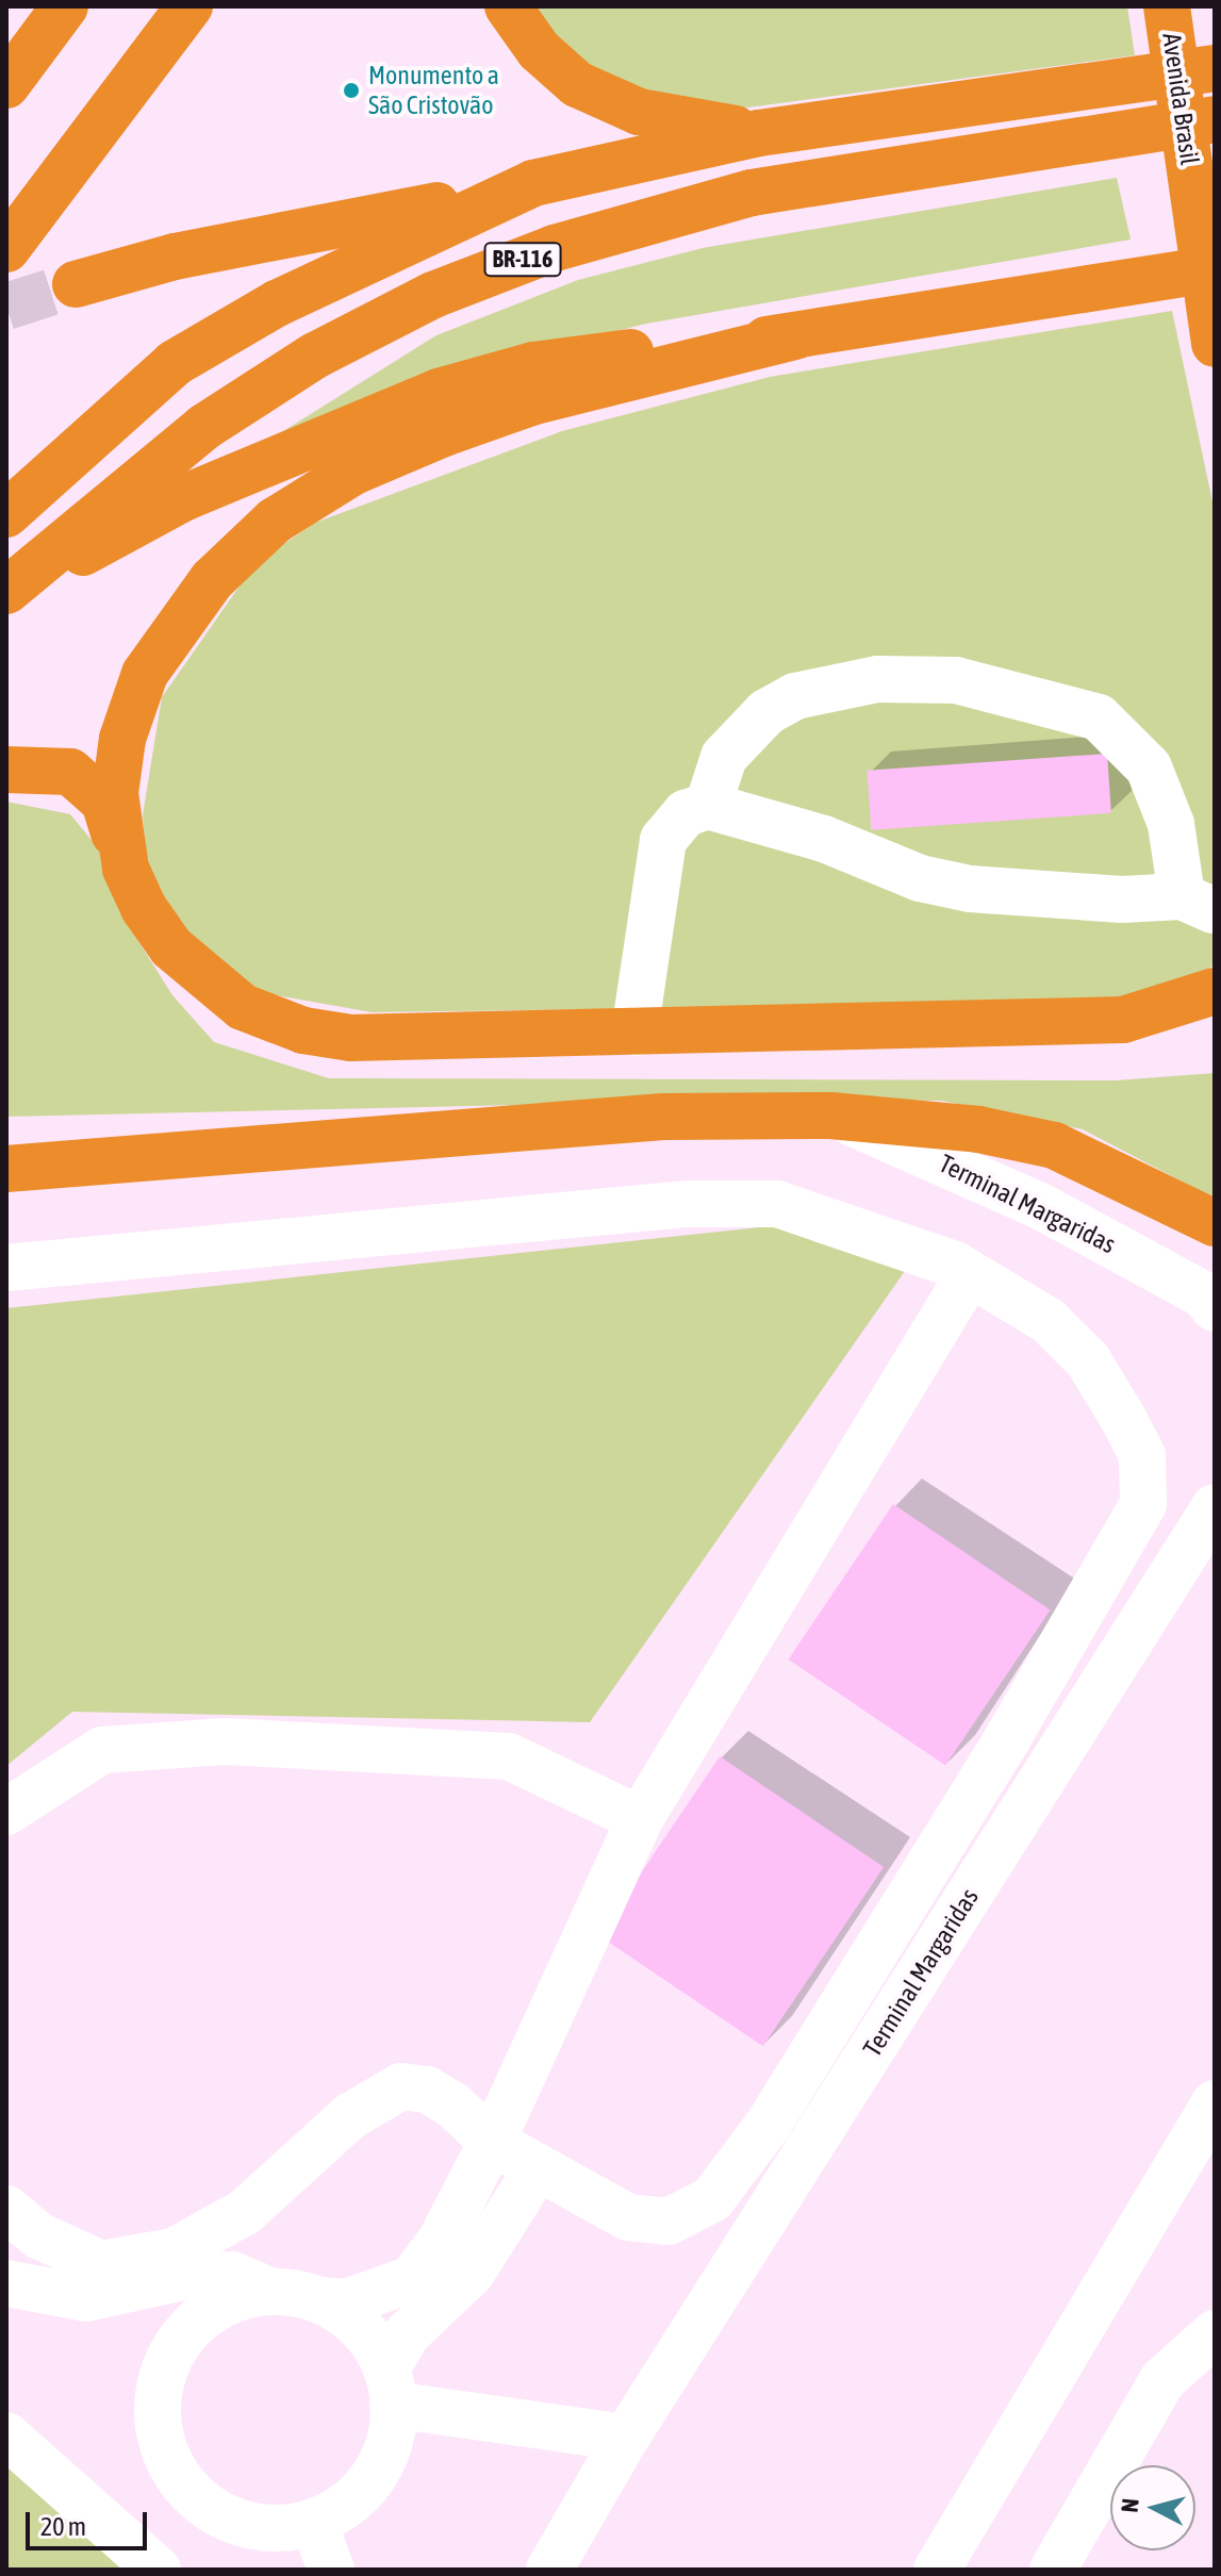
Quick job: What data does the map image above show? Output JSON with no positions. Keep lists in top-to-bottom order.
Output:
{
  "streets": {
    "highway": ["Avenida Brasil", "BR-116"],
    "lane": ["Terminal Margaridas"]
  },
  "places": ["Monumento a São Cristovão"],
  "scale_bar": "20 m",
  "north": "left"
}
